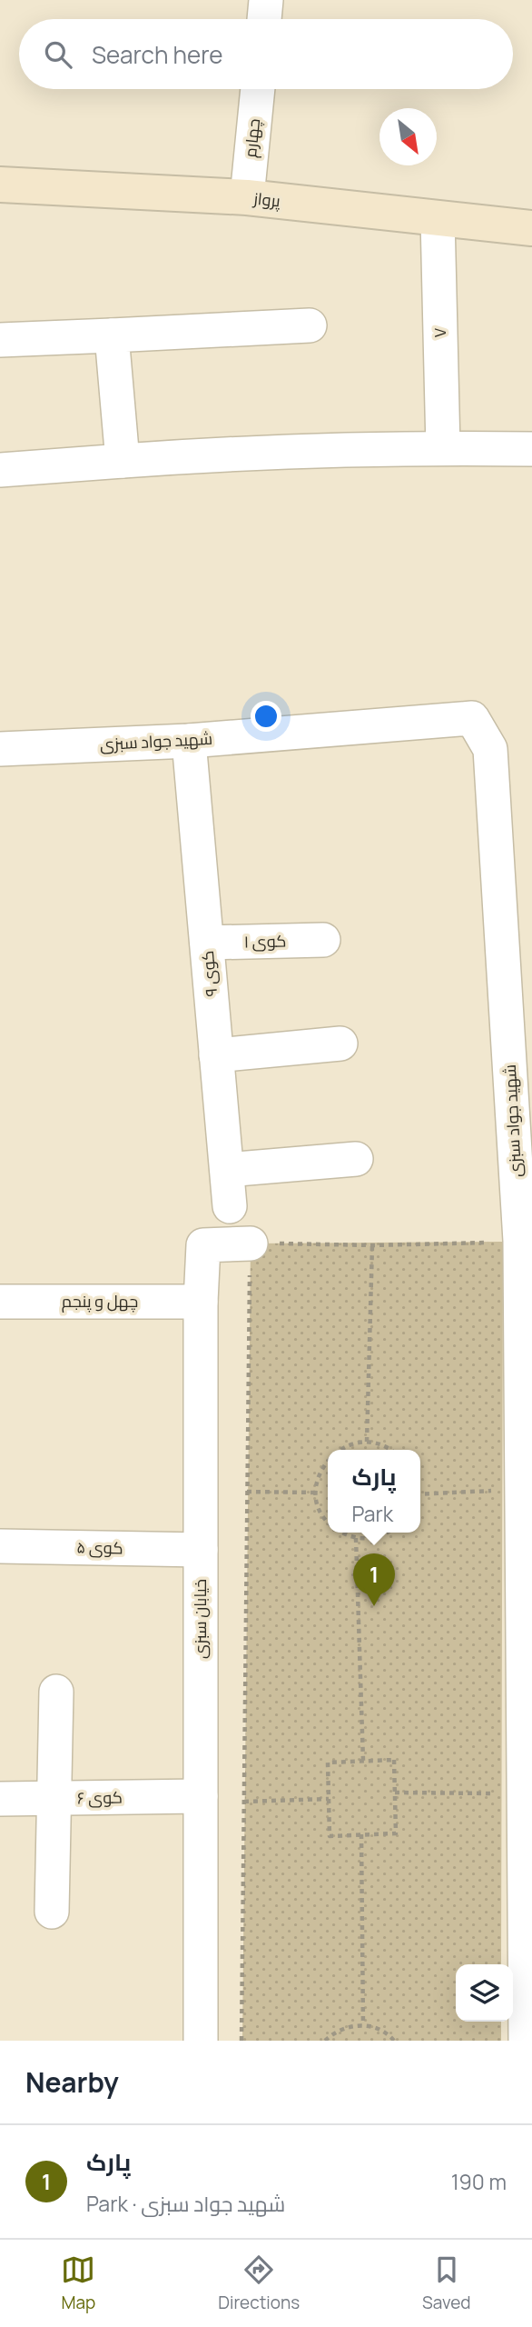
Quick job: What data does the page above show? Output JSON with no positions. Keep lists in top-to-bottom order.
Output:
{
  "streets": {
    "street": [
      "چهارم",
      "پرواز",
      "۷",
      "شهید جواد سبزی",
      "کوی ۱",
      "کوی ۹",
      "چهل و پنجم",
      "کوی ۵",
      "خیابان سبزی",
      "کوی ۶"
    ]
  },
  "crossings": [
    ["چهارم", "پرواز"],
    ["پرواز", "۷"],
    ["شهید جواد سبزی", "کوی ۹"],
    ["کوی ۱", "کوی ۹"],
    ["چهل و پنجم", "خیابان سبزی"],
    ["کوی ۵", "خیابان سبزی"],
    ["خیابان سبزی", "کوی ۶"]
  ],
  "north": "bottom right",
  "page": {
    "search": "Search here",
    "popup": ["پارک", "Park"],
    "pins": "1",
    "heading": "Nearby",
    "list": [
      {
        "mark": "1",
        "name": "پارک",
        "note": "Park · شهید جواد سبزی",
        "value": "190 m"
      }
    ],
    "nav": ["Map", "Directions", "Saved"]
  }
}
